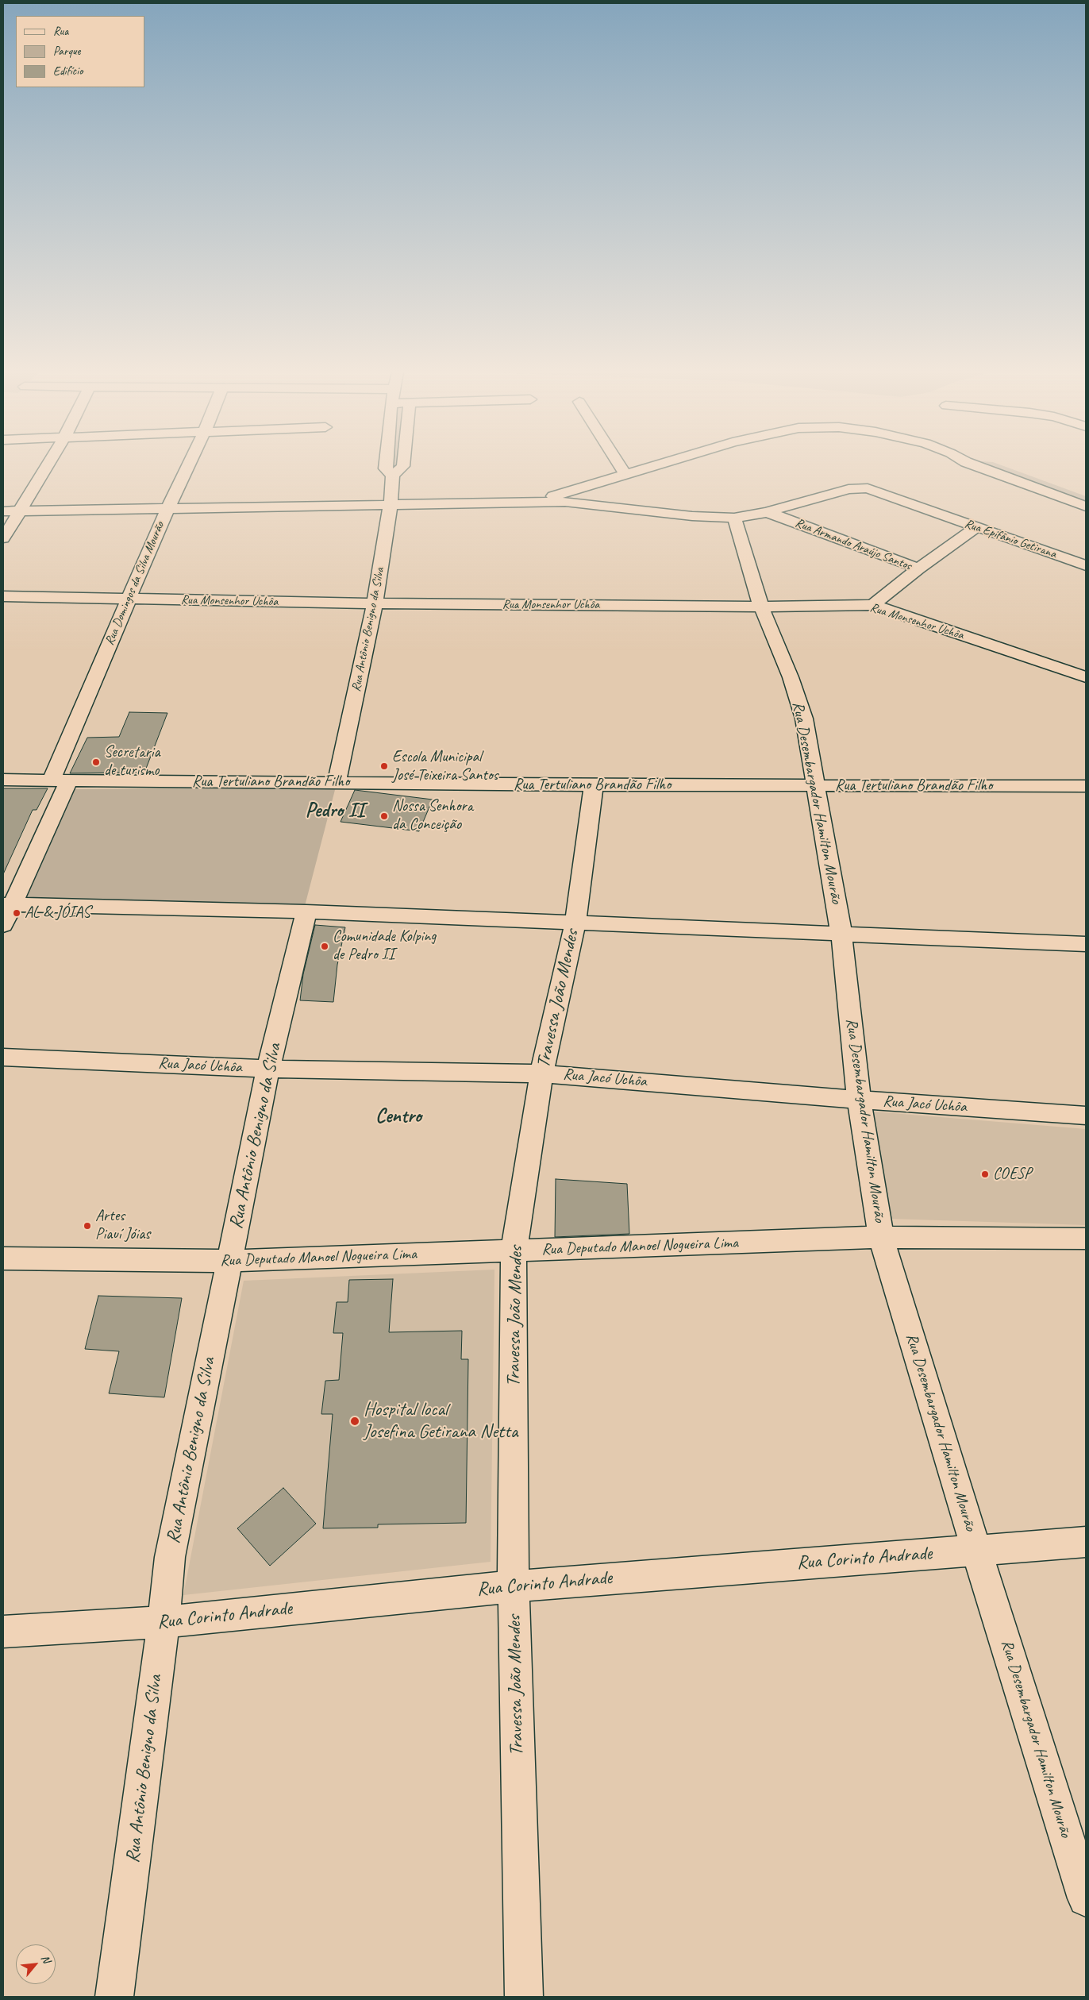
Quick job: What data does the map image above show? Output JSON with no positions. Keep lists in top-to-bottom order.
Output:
{
  "streets": {
    "street": [
      "Rua Epifânio Getirana",
      "Rua Armando Araújo Santos",
      "Rua Domingos da Silva Mourão",
      "Rua Monsenhor Uchôa",
      "Rua Antônio Benigno da Silva",
      "Rua Tertuliano Brandão Filho",
      "Rua Desembargador Hamilton Mourão",
      "Travessa João Mendes",
      "Rua Jacó Uchôa",
      "Rua Deputado Manoel Nogueira Lima",
      "Rua Corinto Andrade"
    ]
  },
  "crossings": [
    ["Rua Epifânio Getirana", "Rua Armando Araújo Santos"],
    ["Rua Domingos da Silva Mourão", "Rua Monsenhor Uchôa"],
    ["Rua Domingos da Silva Mourão", "Rua Tertuliano Brandão Filho"],
    ["Rua Monsenhor Uchôa", "Rua Antônio Benigno da Silva"],
    ["Rua Monsenhor Uchôa", "Rua Desembargador Hamilton Mourão"],
    ["Rua Antônio Benigno da Silva", "Rua Tertuliano Brandão Filho"],
    ["Rua Antônio Benigno da Silva", "Rua Jacó Uchôa"],
    ["Rua Antônio Benigno da Silva", "Rua Deputado Manoel Nogueira Lima"],
    ["Rua Antônio Benigno da Silva", "Rua Corinto Andrade"],
    ["Rua Tertuliano Brandão Filho", "Rua Desembargador Hamilton Mourão"],
    ["Rua Tertuliano Brandão Filho", "Travessa João Mendes"],
    ["Rua Desembargador Hamilton Mourão", "Rua Jacó Uchôa"],
    ["Rua Desembargador Hamilton Mourão", "Rua Deputado Manoel Nogueira Lima"],
    ["Rua Desembargador Hamilton Mourão", "Rua Corinto Andrade"],
    ["Travessa João Mendes", "Rua Jacó Uchôa"],
    ["Travessa João Mendes", "Rua Deputado Manoel Nogueira Lima"],
    ["Travessa João Mendes", "Rua Corinto Andrade"]
  ],
  "districts": ["Pedro II", "Centro"],
  "places": [
    "Secretaria de turismo",
    "Escola Municipal José Teixeira Santos",
    "Nossa Senhora da Conceição",
    "AL & JÓIAS",
    "Comunidade Kolping de Pedro II",
    "COESP",
    "Artes Piauí Jóias",
    "Hospital local Josefina Getirana Netta"
  ],
  "legend": ["Rua", "Parque", "Edifício"],
  "north": "top right"
}
